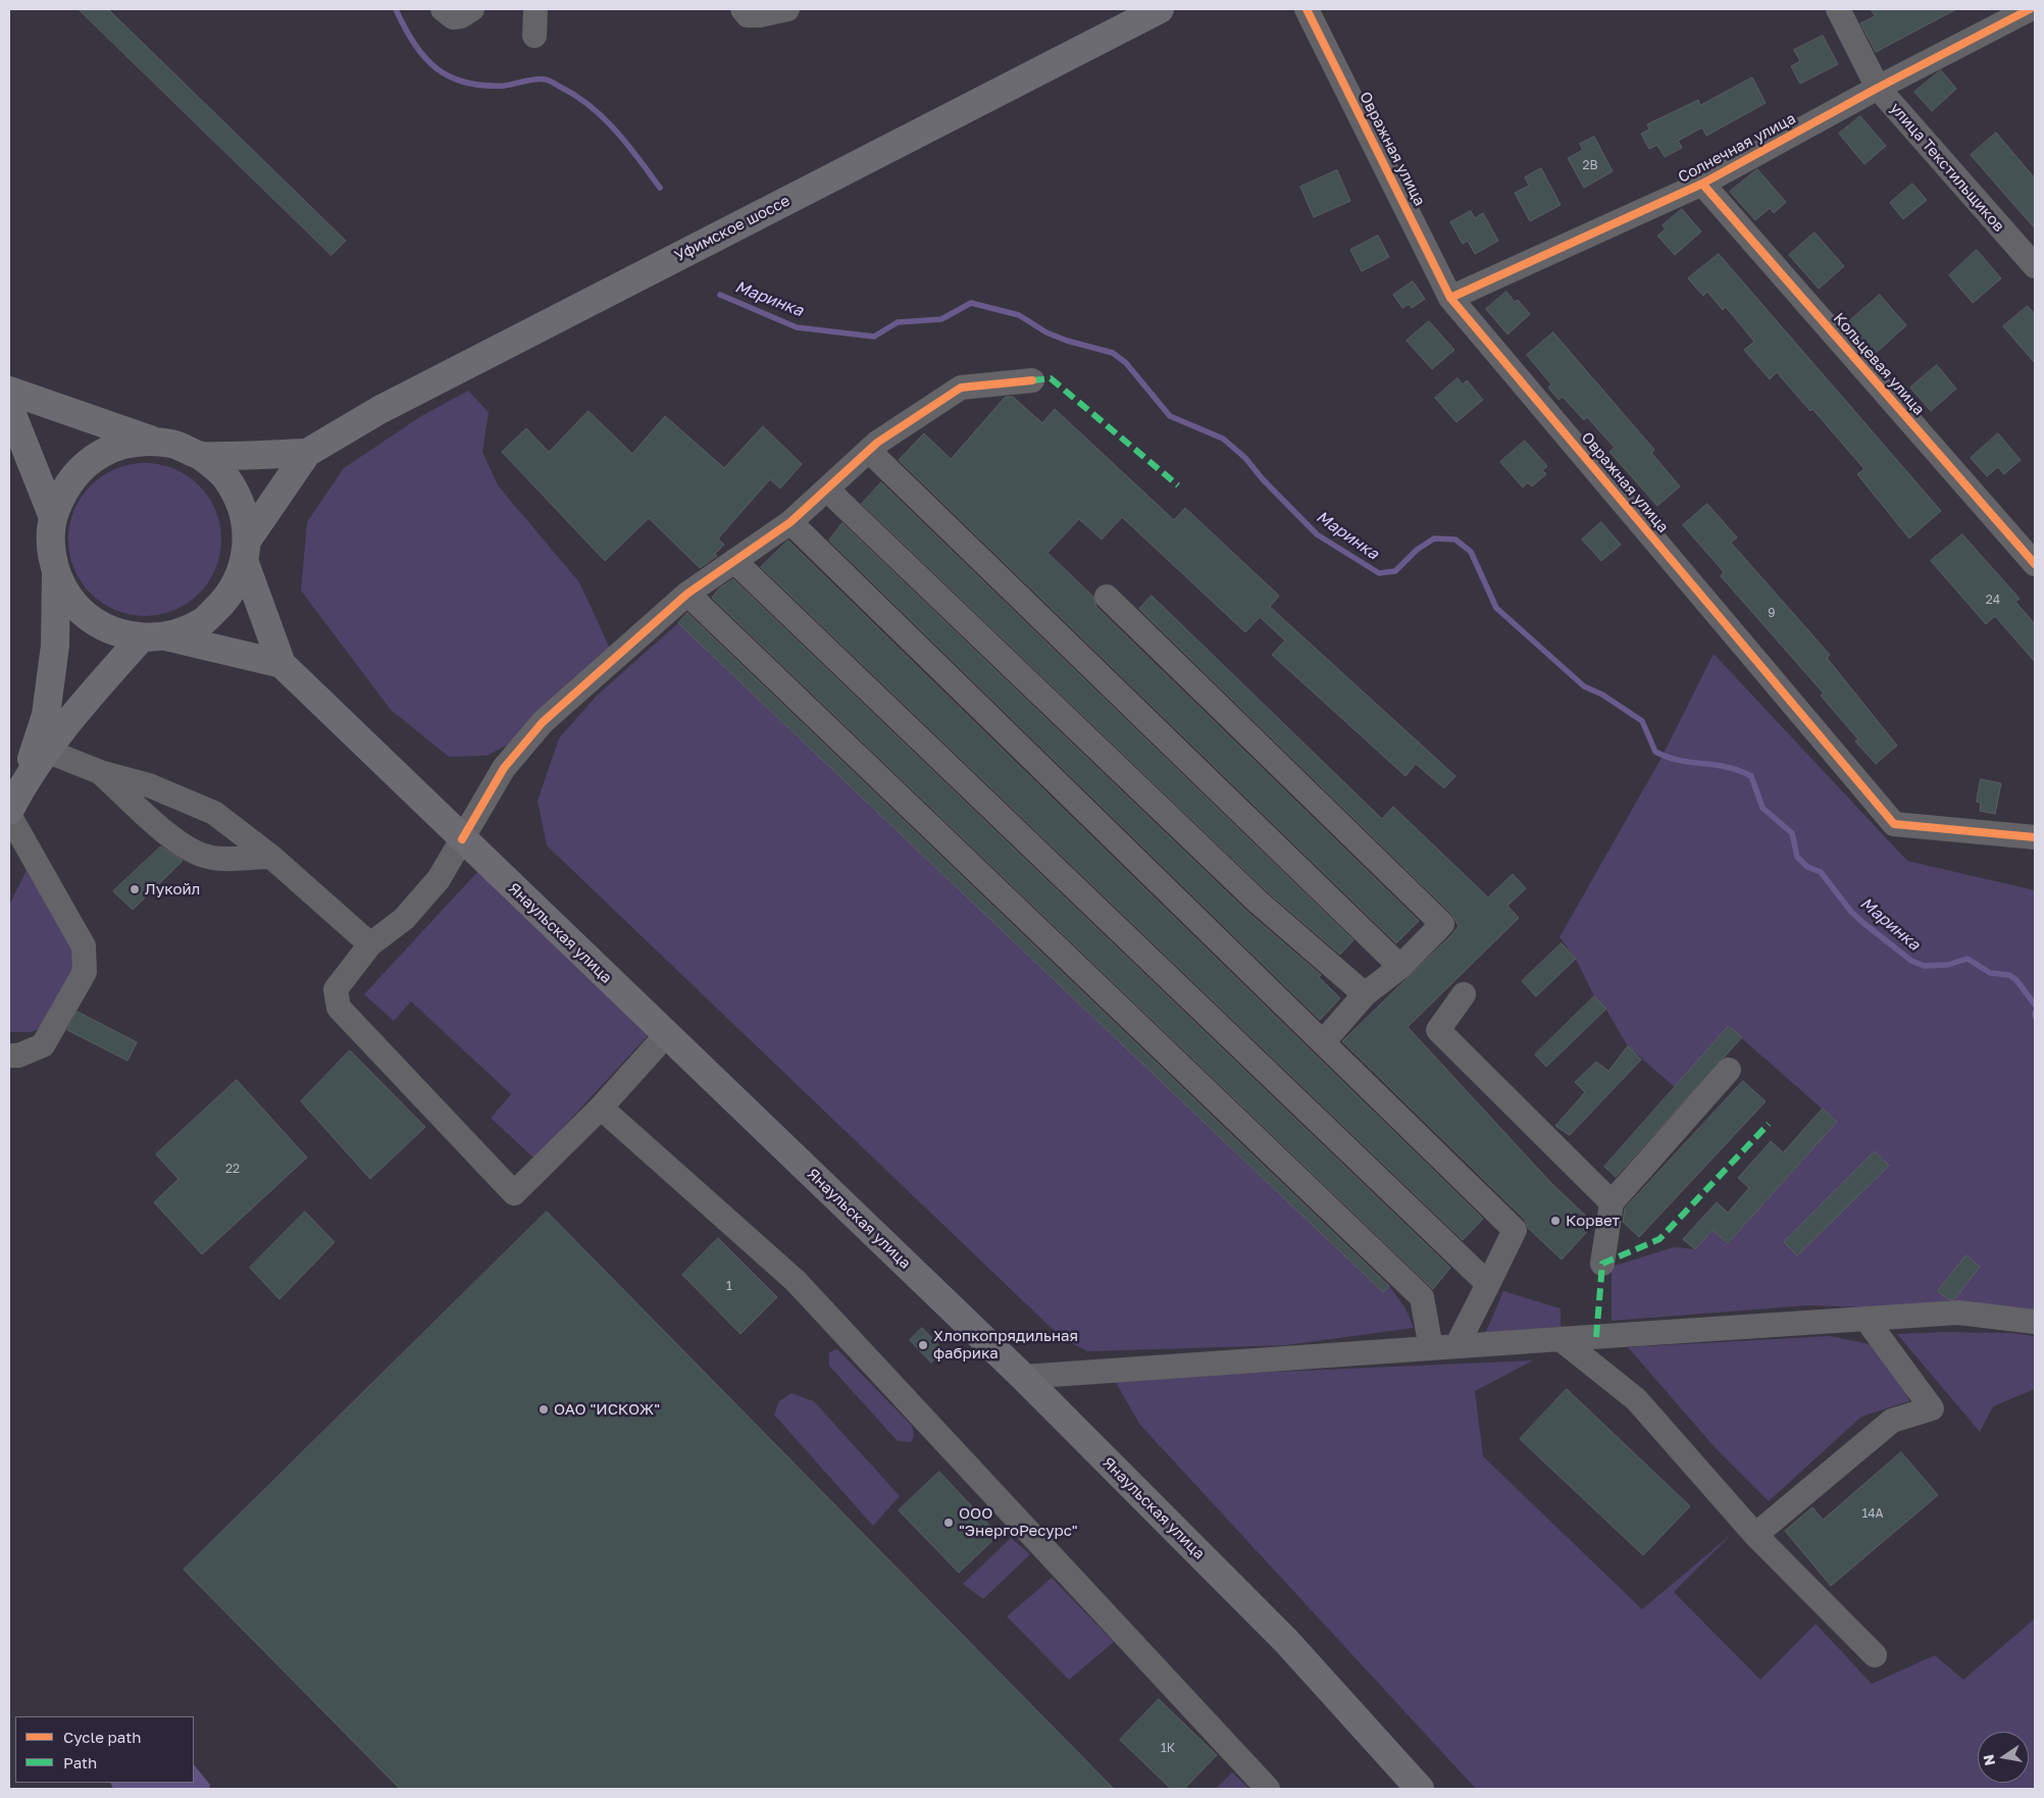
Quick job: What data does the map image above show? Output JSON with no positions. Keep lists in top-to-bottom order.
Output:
{
  "streets": {
    "main road": ["Уфимское шоссе", "Янаульская улица"],
    "street": [
      "Солнечная улица",
      "Овражная улица",
      "улица Текстильщиков",
      "Кольцевая улица"
    ]
  },
  "crossings": [
    ["Солнечная улица", "Овражная улица"],
    ["Солнечная улица", "улица Текстильщиков"],
    ["Солнечная улица", "Кольцевая улица"]
  ],
  "water": ["Маринка"],
  "places": [
    "Лукойл",
    "Корвет",
    "Хлопкопрядильная фабрика",
    "ОАО \"ИСКОЖ\"",
    "ООО \"ЭнергоРесурс\""
  ],
  "house_numbers": [
    "2В",
    "24",
    "9",
    "22",
    "1",
    "14А",
    "1К"
  ],
  "legend": ["Cycle path", "Path"],
  "north": "left"
}
